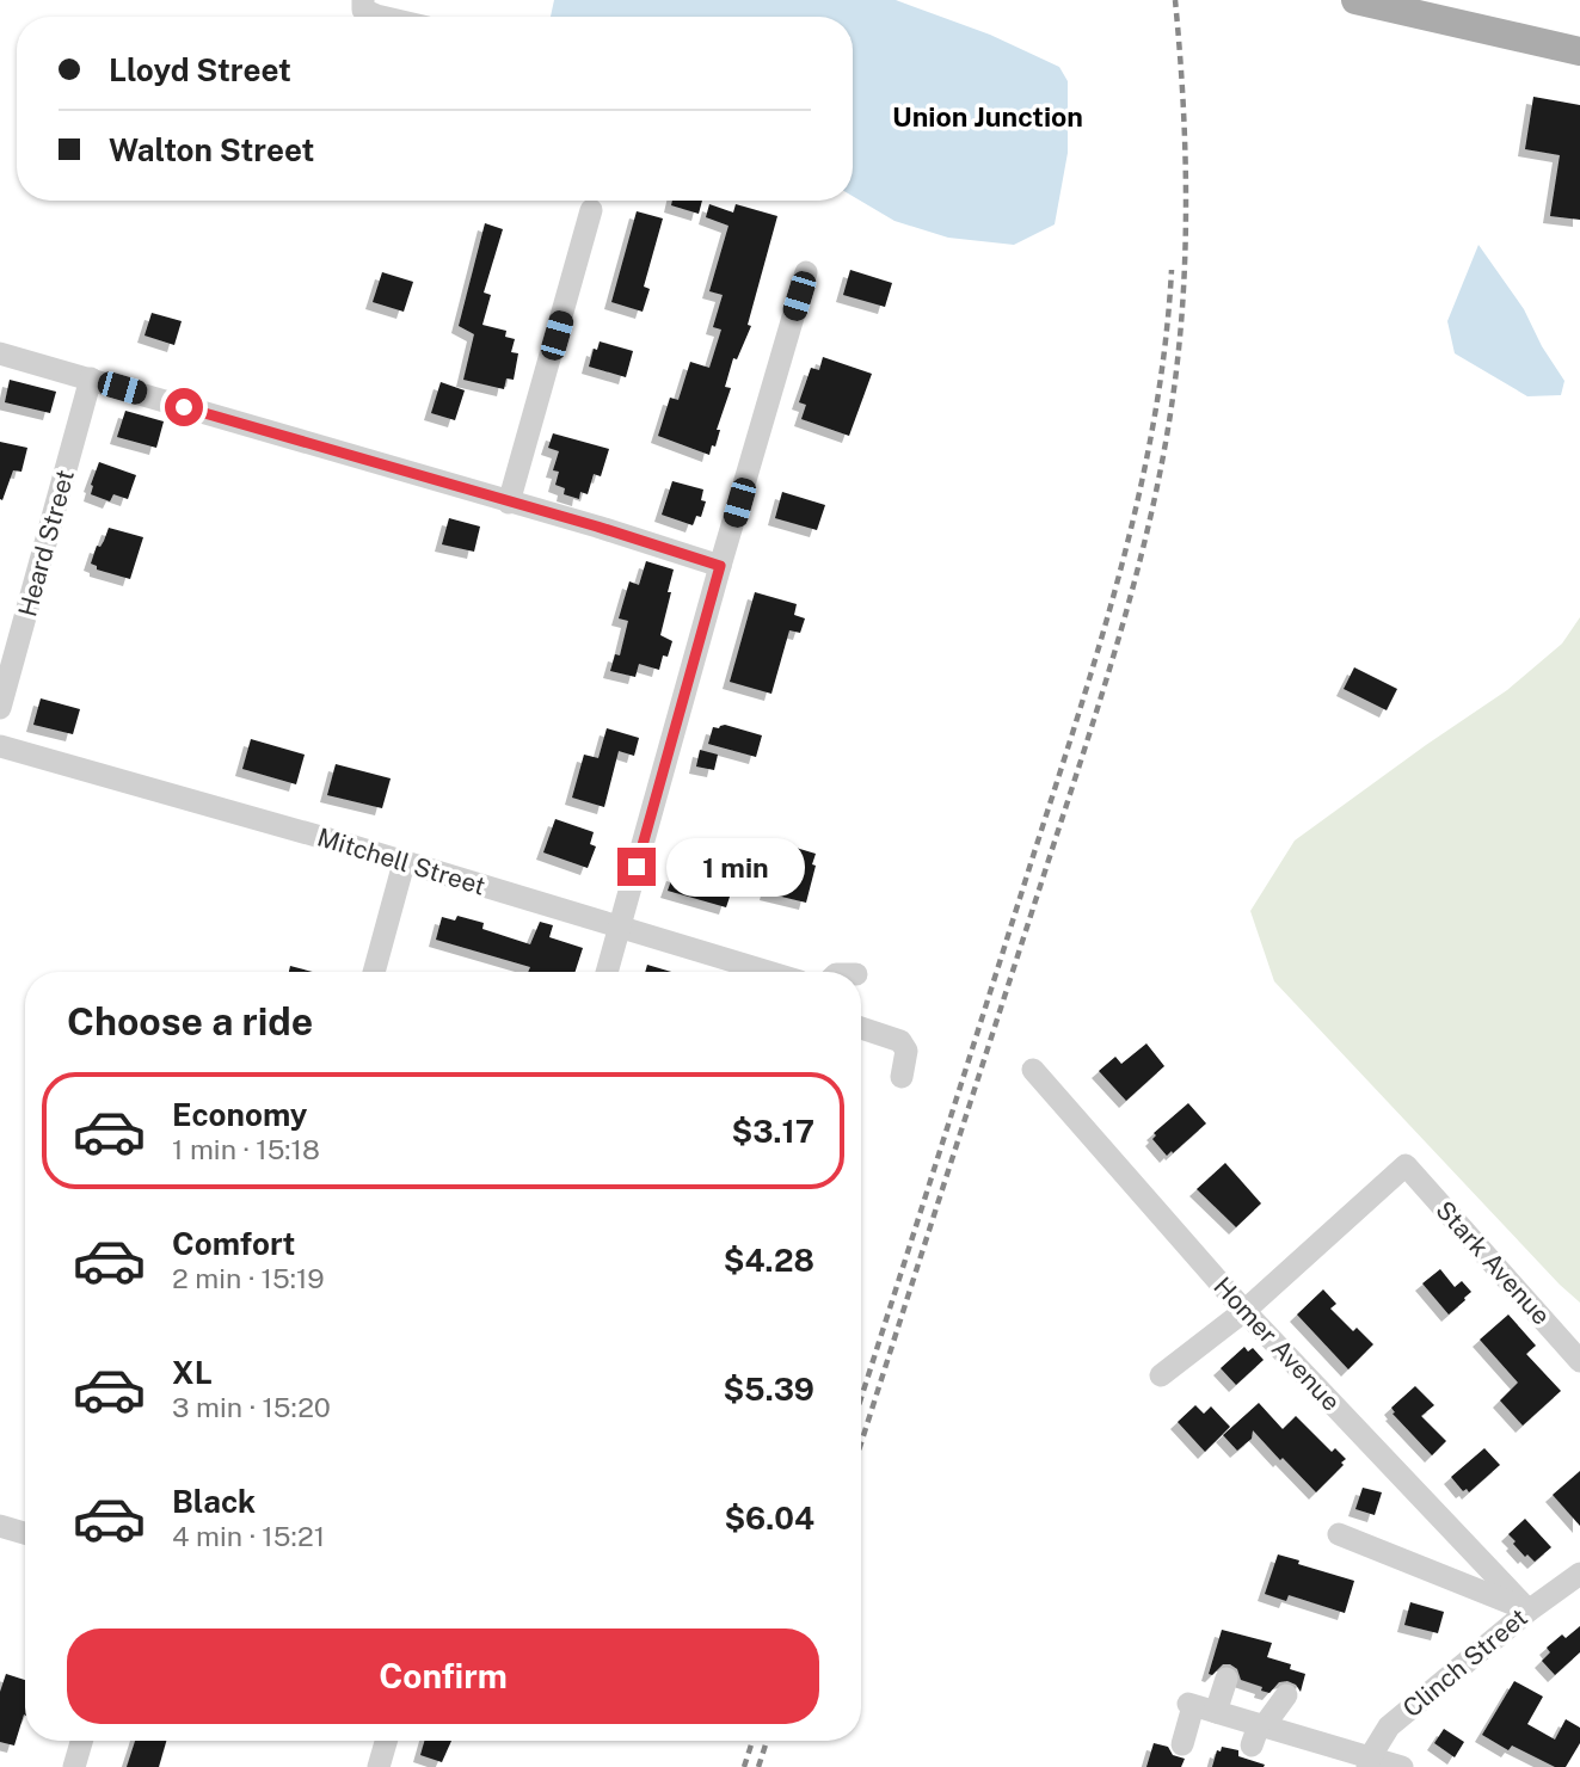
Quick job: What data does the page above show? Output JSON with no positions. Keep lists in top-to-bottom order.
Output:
{
  "streets": {
    "street": [
      "Heard Street",
      "Mitchell Street",
      "Stark Avenue",
      "Homer Avenue",
      "Clinch Street"
    ]
  },
  "crossings": [
    ["Stark Avenue", "Homer Avenue"],
    ["Homer Avenue", "Clinch Street"]
  ],
  "districts": ["Union Junction"],
  "page": {
    "banner": ["Lloyd Street", "Walton Street"],
    "bubble": "1 min",
    "heading": "Choose a ride",
    "list": [
      {
        "name": "Economy",
        "note": "1 min · 15:18",
        "value": "$3.17"
      },
      {
        "name": "Comfort",
        "note": "2 min · 15:19",
        "value": "$4.28"
      },
      {
        "name": "XL",
        "note": "3 min · 15:20",
        "value": "$5.39"
      },
      {
        "name": "Black",
        "note": "4 min · 15:21",
        "value": "$6.04"
      }
    ],
    "buttons": "Confirm"
  }
}
